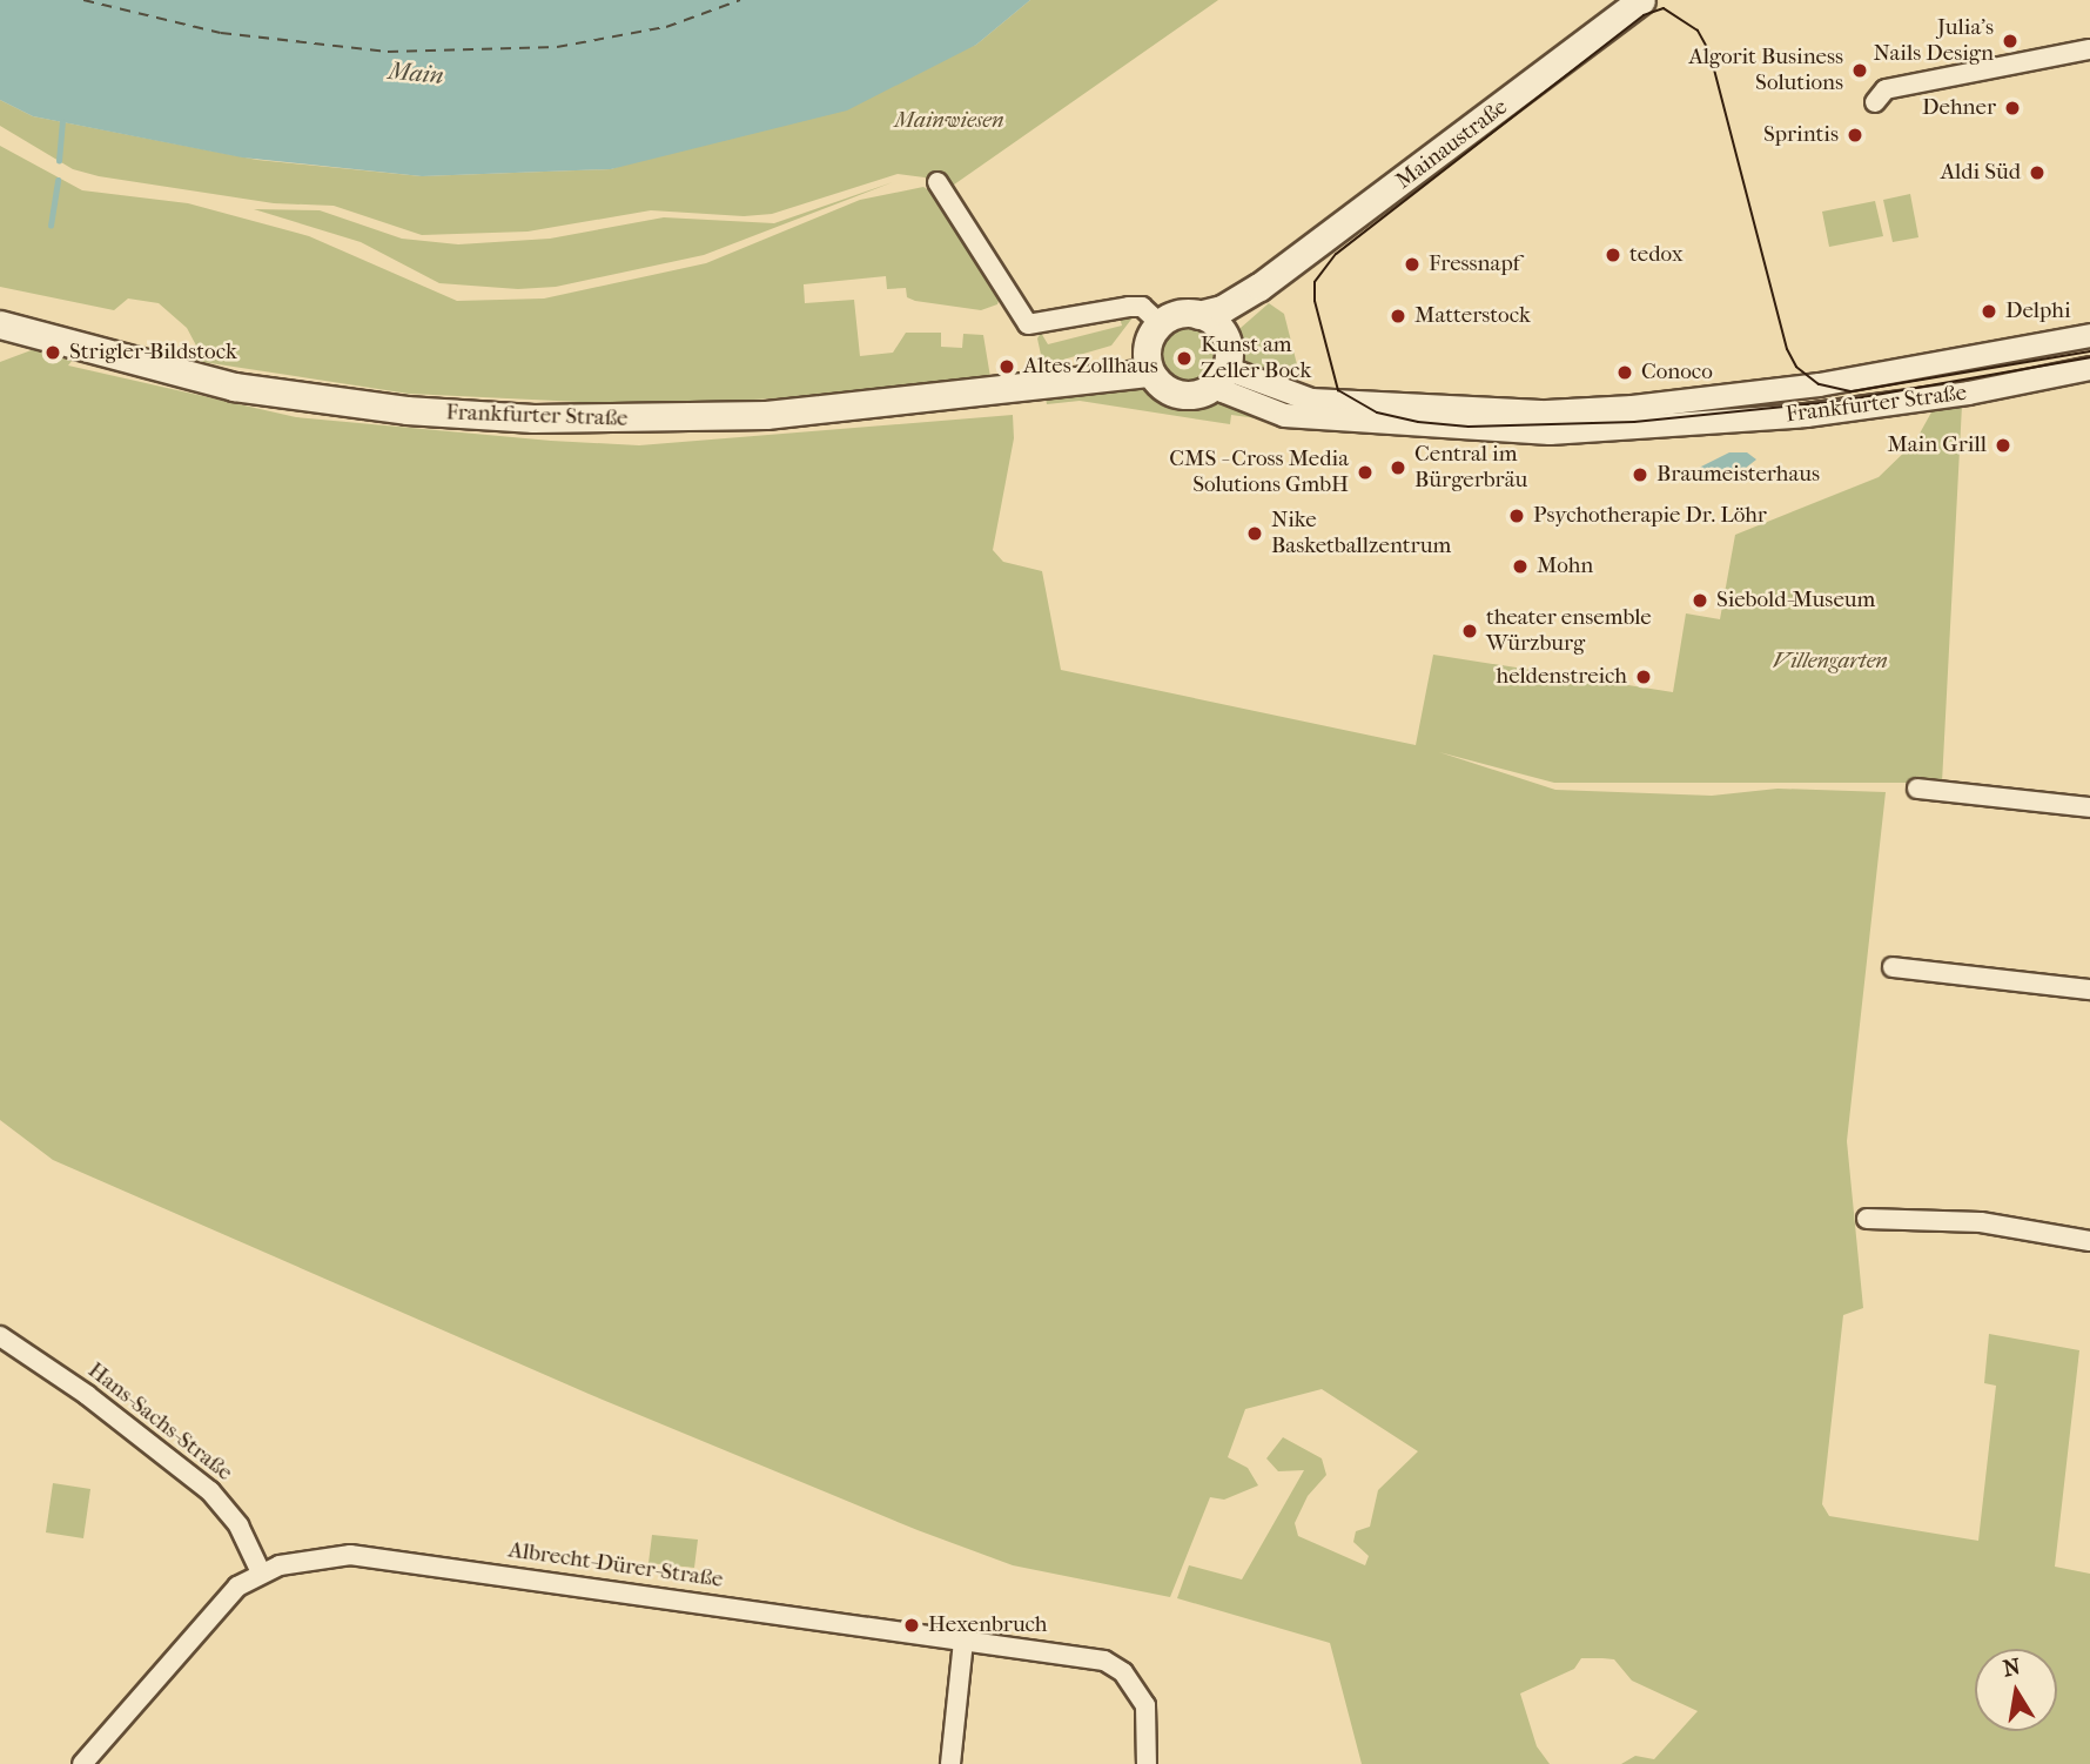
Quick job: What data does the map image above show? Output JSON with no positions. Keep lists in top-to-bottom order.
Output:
{
  "streets": {
    "main road": ["Mainaustraße", "Frankfurter Straße"],
    "street": ["Hans-Sachs-Straße", "Albrecht-Dürer-Straße"]
  },
  "crossings": [
    ["Mainaustraße", "Frankfurter Straße"],
    ["Hans-Sachs-Straße", "Albrecht-Dürer-Straße"]
  ],
  "water": ["Main"],
  "parks": ["Mainwiesen", "Villengarten"],
  "places": [
    "Julia's Nails Design",
    "Algorit Business Solutions",
    "Dehner",
    "Sprintis",
    "Aldi Süd",
    "tedox",
    "Fressnapf",
    "Delphi",
    "Matterstock",
    "Strigler-Bildstock",
    "Kunst am Zeller Bock",
    "Altes Zollhaus",
    "Conoco",
    "Main Grill",
    "Central im Bürgerbräu",
    "CMS - Cross Media Solutions GmbH",
    "Braumeisterhaus",
    "Psychotherapie Dr. Löhr",
    "Nike Basketballzentrum",
    "Mohn",
    "Siebold-Museum",
    "theater ensemble Würzburg",
    "heldenstreich",
    "Hexenbruch"
  ],
  "north": "top"
}
